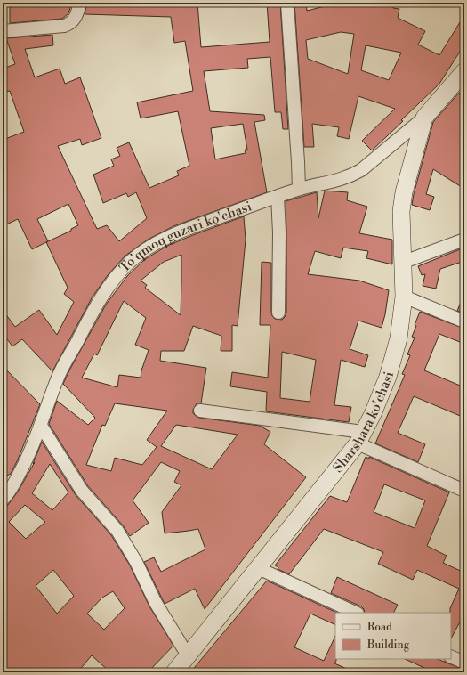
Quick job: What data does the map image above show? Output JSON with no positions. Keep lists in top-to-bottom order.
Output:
{
  "streets": {
    "street": ["To'qmoq guzari ko'chasi", "Sharshara ko'chasi"]
  },
  "crossings": [
    ["To'qmoq guzari ko'chasi", "Sharshara ko'chasi"]
  ],
  "legend": ["Road", "Building"]
}
